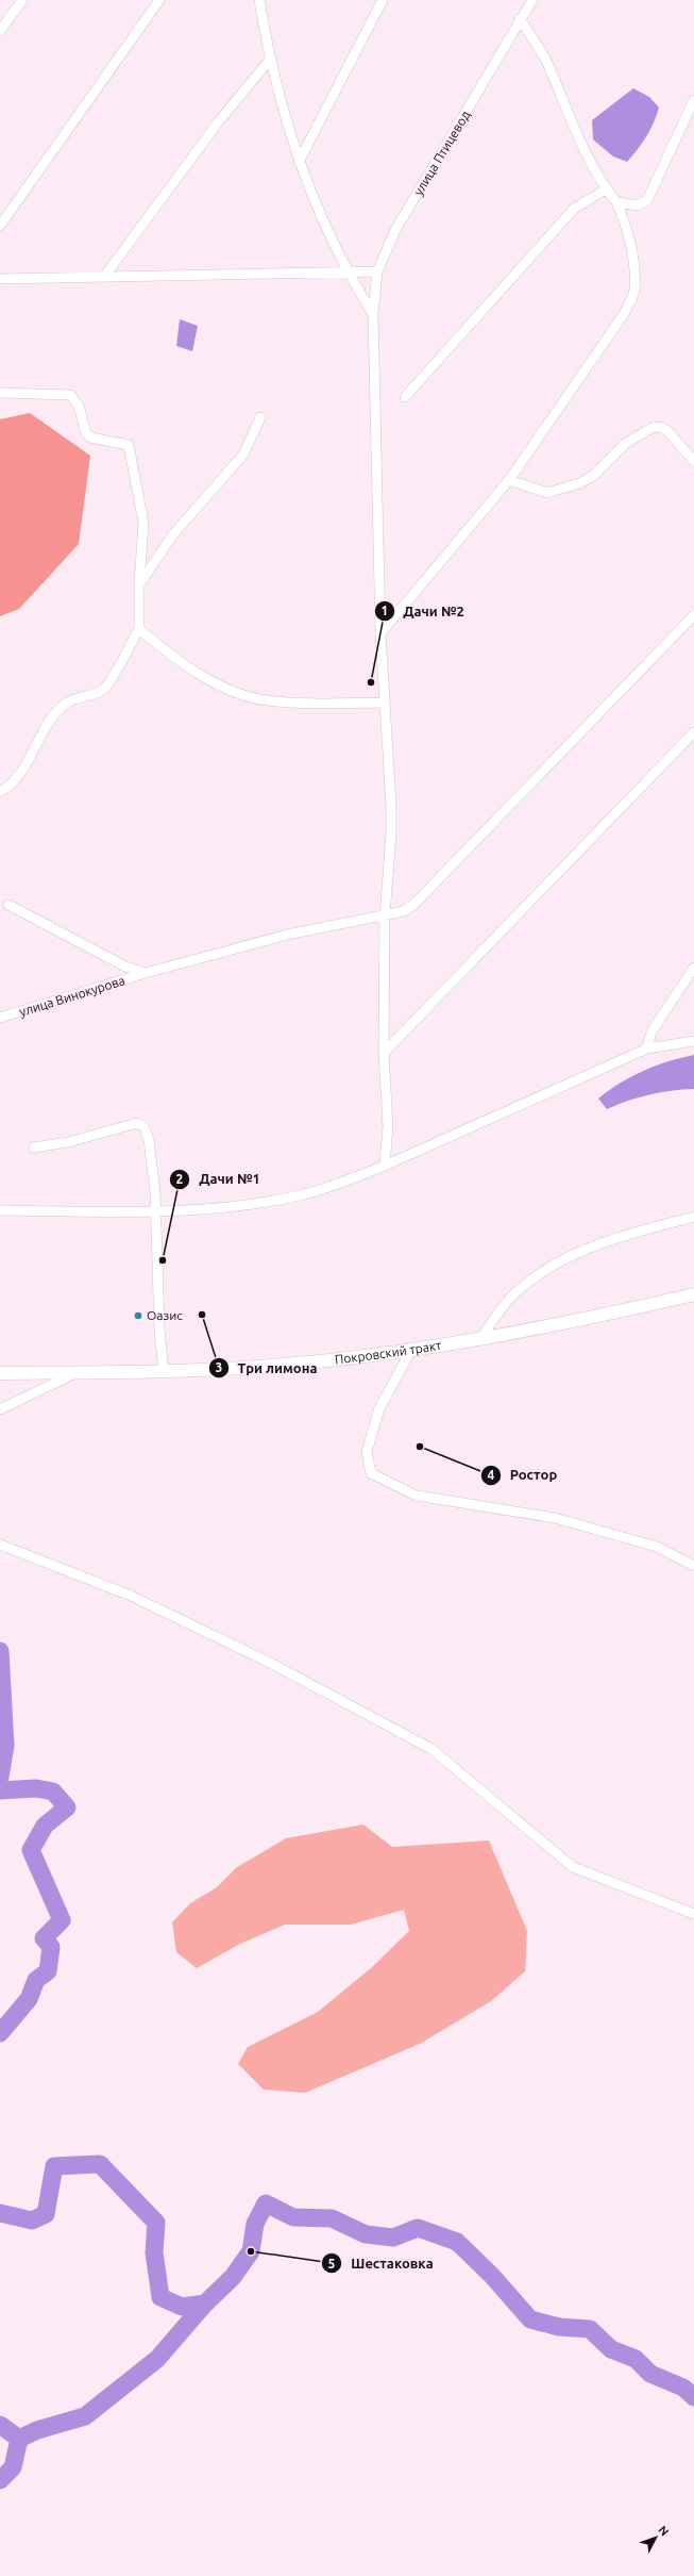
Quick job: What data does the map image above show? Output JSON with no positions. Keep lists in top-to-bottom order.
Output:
{
  "streets": {
    "main road": ["Покровский тракт"],
    "street": ["улица Птицевод", "улица Винокурова"]
  },
  "crossings": [
    ["улица Птицевод", "улица Винокурова"]
  ],
  "places": [
    "Дачи №2",
    "Дачи №1",
    "Три лимона",
    "Оазис",
    "Ростор",
    "Шестаковка"
  ],
  "north": "top right"
}
